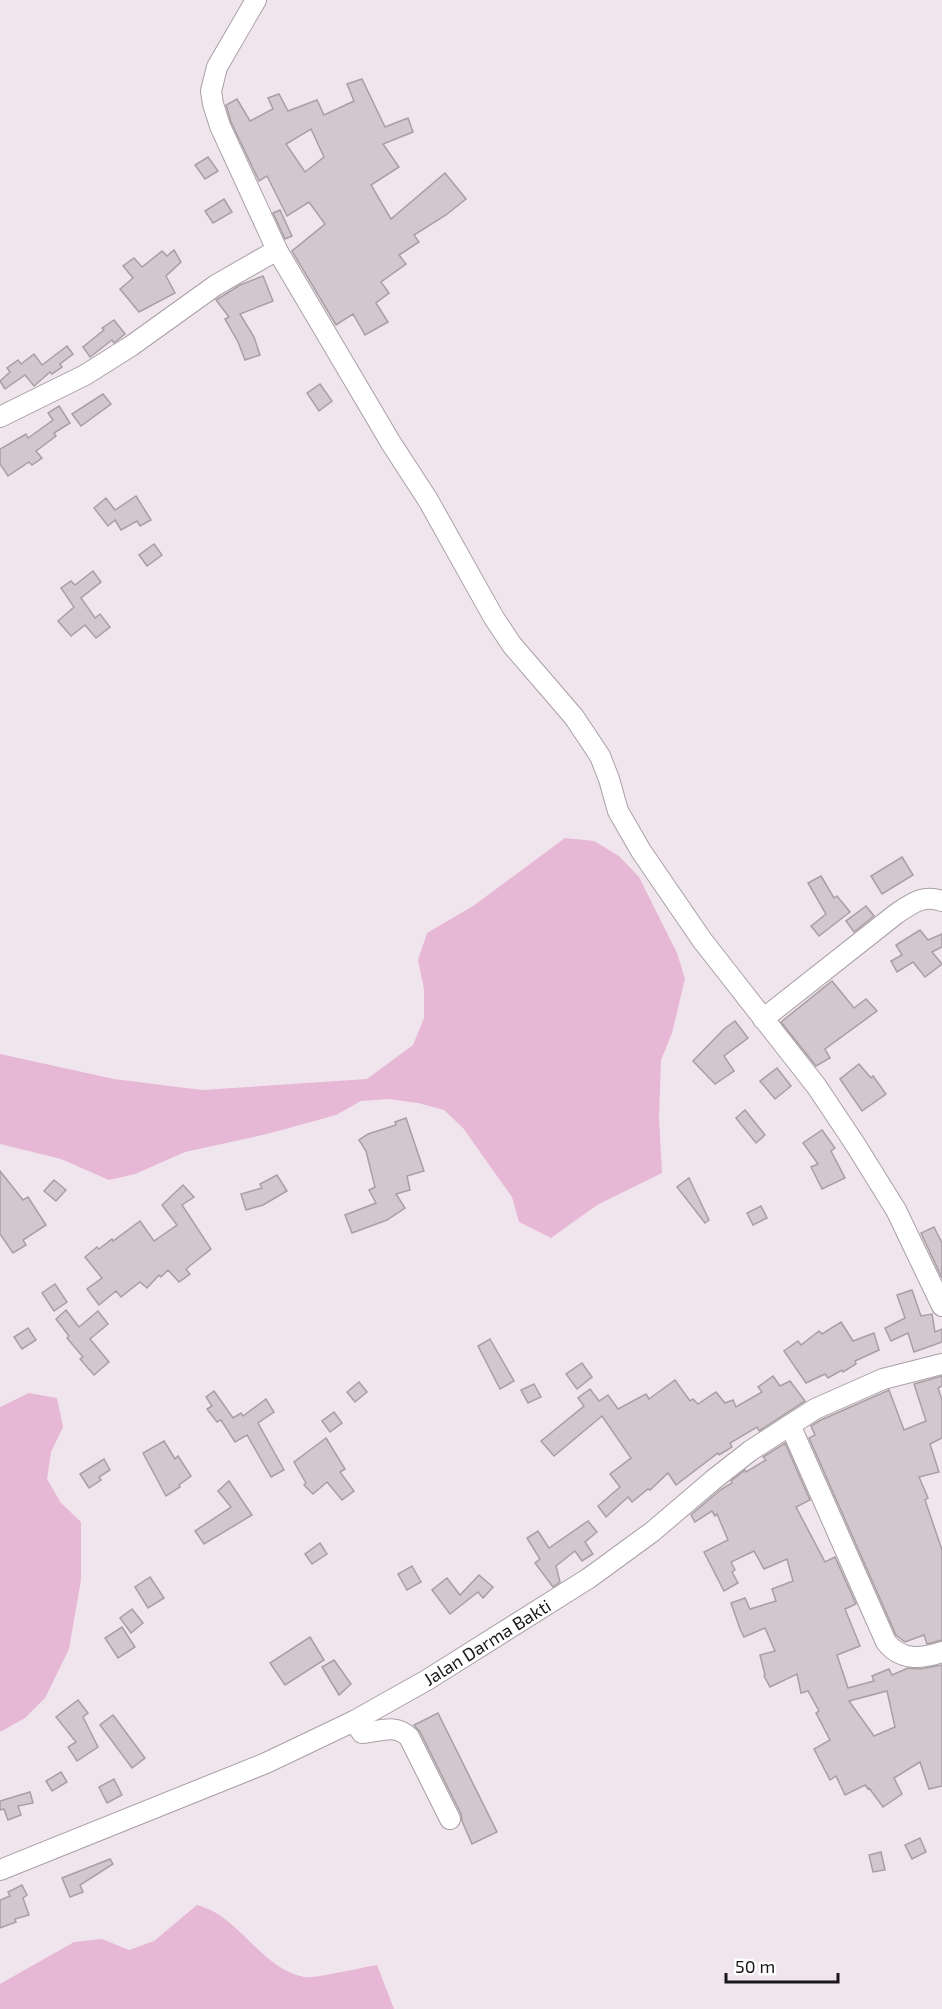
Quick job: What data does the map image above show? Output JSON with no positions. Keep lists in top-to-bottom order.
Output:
{
  "streets": {
    "street": ["Jalan Darma Bakti"]
  },
  "scale_bar": "50 m"
}
